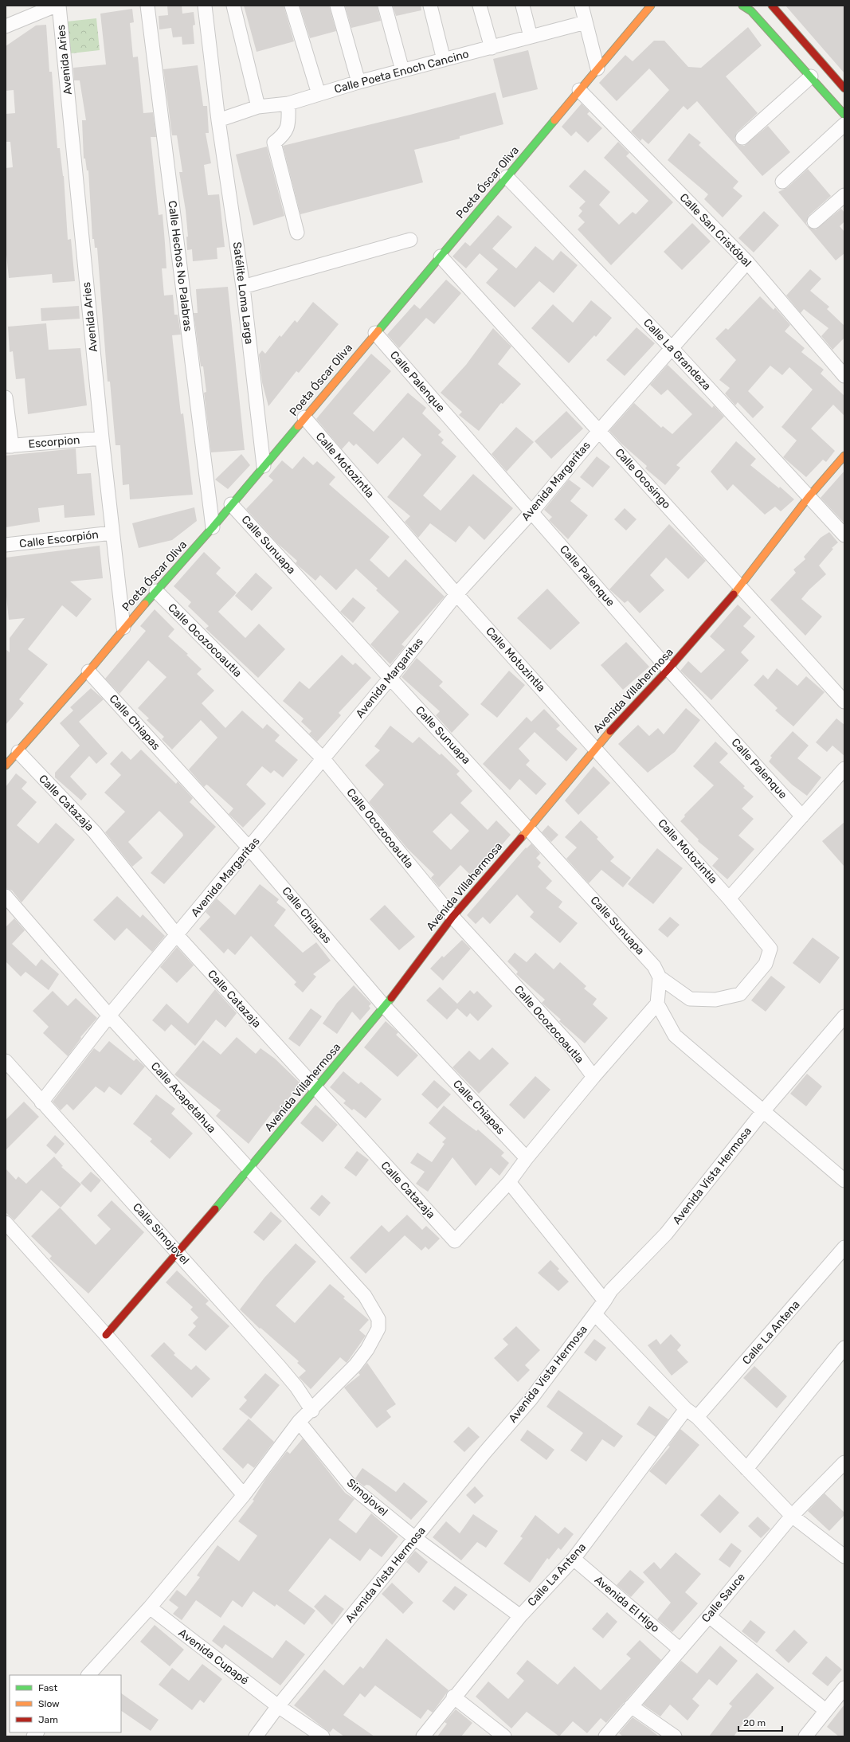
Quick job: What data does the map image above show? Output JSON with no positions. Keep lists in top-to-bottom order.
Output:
{
  "streets": {
    "street": [
      "Avenida Aries",
      "Calle Poeta Enoch Cancino",
      "Poeta Óscar Oliva",
      "Calle San Cristóbal",
      "Calle Hechos No Palabras",
      "Satélite Loma Larga",
      "Calle La Grandeza",
      "Calle Palenque",
      "Escorpion",
      "Calle Motozintla",
      "Calle Ocosingo",
      "Avenida Margaritas",
      "Calle Escorpión",
      "Calle Sunuapa",
      "Calle Ocozocoautla",
      "Avenida Villahermosa",
      "Calle Chiapas",
      "Calle Catazaja",
      "Calle Acapetahua",
      "Avenida Vista Hermosa",
      "Calle Simojovel",
      "Calle La Antena",
      "Simojovel",
      "Calle Sauce",
      "Avenida El Higo",
      "Avenida Cupapé"
    ]
  },
  "crossings": [
    ["Avenida Aries", "Poeta Óscar Oliva"],
    ["Avenida Aries", "Escorpion"],
    ["Avenida Aries", "Calle Escorpión"],
    ["Calle Poeta Enoch Cancino", "Satélite Loma Larga"],
    ["Poeta Óscar Oliva", "Calle San Cristóbal"],
    ["Poeta Óscar Oliva", "Calle Hechos No Palabras"],
    ["Poeta Óscar Oliva", "Satélite Loma Larga"],
    ["Poeta Óscar Oliva", "Calle La Grandeza"],
    ["Poeta Óscar Oliva", "Calle Palenque"],
    ["Poeta Óscar Oliva", "Calle Motozintla"],
    ["Poeta Óscar Oliva", "Calle Ocosingo"],
    ["Poeta Óscar Oliva", "Calle Sunuapa"],
    ["Poeta Óscar Oliva", "Calle Ocozocoautla"],
    ["Poeta Óscar Oliva", "Calle Chiapas"],
    ["Poeta Óscar Oliva", "Calle Catazaja"],
    ["Calle San Cristóbal", "Avenida Margaritas"],
    ["Calle La Grandeza", "Avenida Margaritas"],
    ["Calle La Grandeza", "Avenida Villahermosa"],
    ["Calle Palenque", "Avenida Margaritas"],
    ["Calle Palenque", "Avenida Villahermosa"],
    ["Calle Motozintla", "Avenida Margaritas"],
    ["Calle Motozintla", "Calle Sunuapa"],
    ["Calle Motozintla", "Avenida Villahermosa"],
    ["Calle Ocosingo", "Avenida Margaritas"],
    ["Calle Ocosingo", "Avenida Villahermosa"],
    ["Avenida Margaritas", "Calle Sunuapa"],
    ["Avenida Margaritas", "Calle Ocozocoautla"],
    ["Avenida Margaritas", "Calle Chiapas"],
    ["Avenida Margaritas", "Calle Catazaja"],
    ["Avenida Margaritas", "Calle Acapetahua"],
    ["Avenida Margaritas", "Calle Simojovel"],
    ["Calle Sunuapa", "Avenida Villahermosa"],
    ["Calle Ocozocoautla", "Avenida Villahermosa"],
    ["Avenida Villahermosa", "Calle Chiapas"],
    ["Avenida Villahermosa", "Calle Catazaja"],
    ["Avenida Villahermosa", "Calle Acapetahua"],
    ["Avenida Villahermosa", "Calle Simojovel"],
    ["Calle Acapetahua", "Calle Simojovel"],
    ["Calle Acapetahua", "Simojovel"],
    ["Calle Acapetahua", "Avenida Cupapé"],
    ["Avenida Vista Hermosa", "Simojovel"],
    ["Avenida Vista Hermosa", "Avenida Cupapé"],
    ["Calle La Antena", "Avenida El Higo"],
    ["Calle Sauce", "Avenida El Higo"]
  ],
  "legend": ["Fast", "Slow", "Jam"],
  "scale_bar": "20 m"
}
